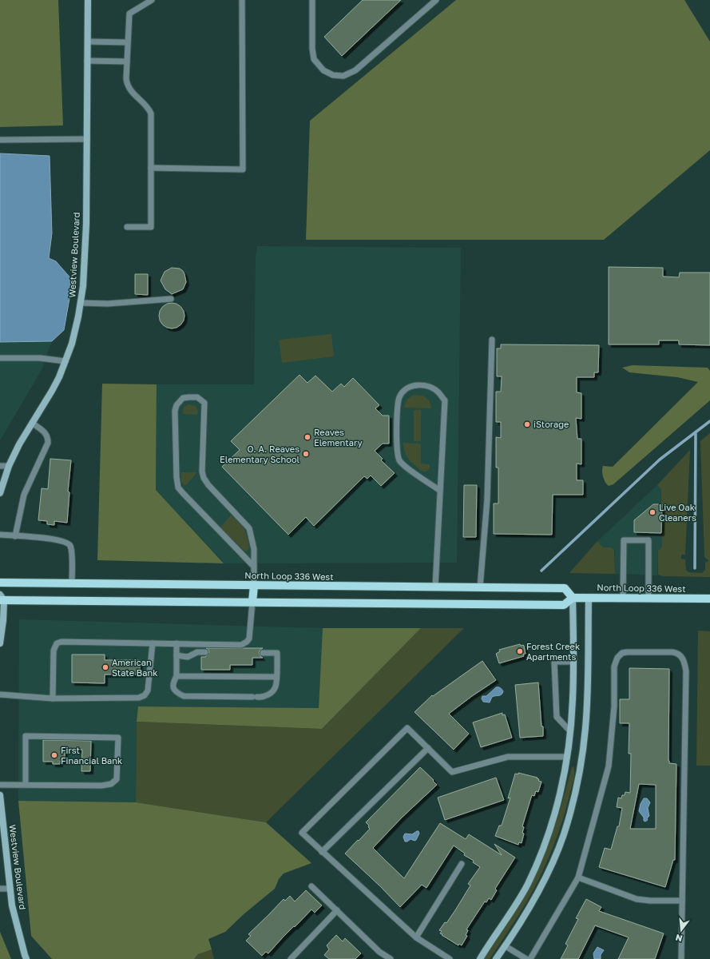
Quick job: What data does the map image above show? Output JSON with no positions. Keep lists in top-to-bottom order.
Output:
{
  "streets": {
    "main road": ["North Loop 336 West"],
    "street": ["Westview Boulevard"]
  },
  "places": [
    "iStorage",
    "Reaves Elementary",
    "O. A. Reaves Elementary School",
    "Live Oak Cleaners",
    "Forest Creek Apartments",
    "American State Bank",
    "First Financial Bank"
  ],
  "north": "bottom"
}
